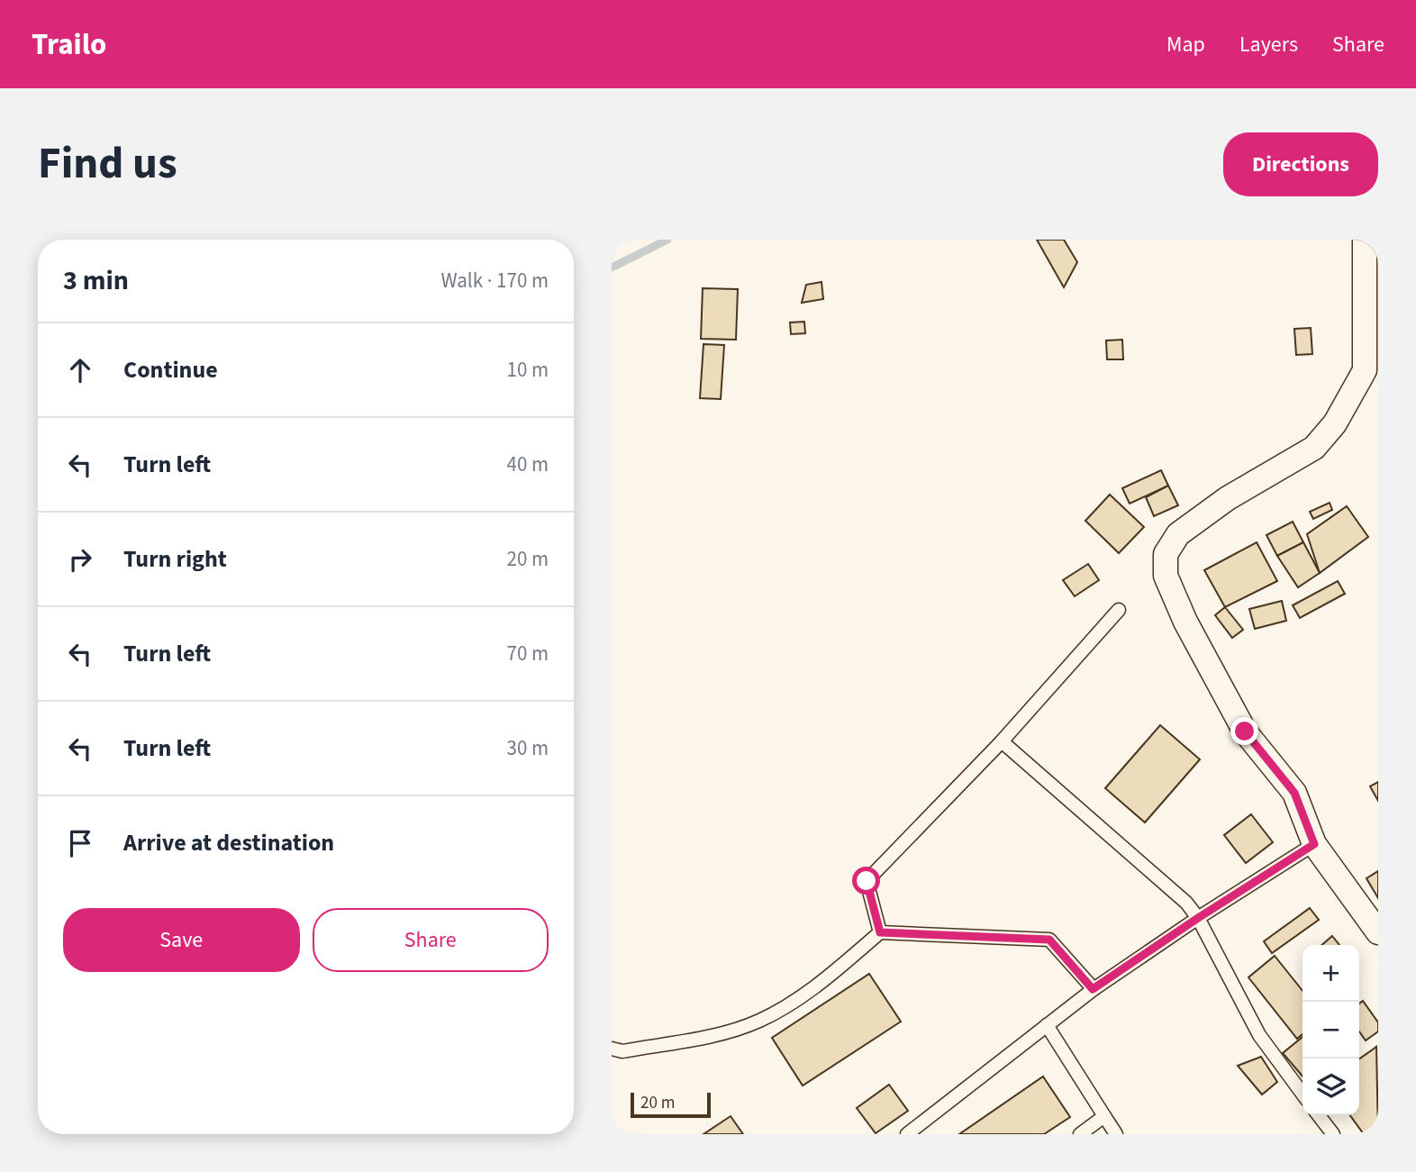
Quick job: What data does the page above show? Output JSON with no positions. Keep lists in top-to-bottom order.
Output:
{
  "scale_bar": "20 m",
  "page": {
    "header": "Trailo",
    "nav": ["Map", "Layers", "Share"],
    "title": "Find us",
    "buttons": [
      "Directions",
      ["Save", "Share"]
    ],
    "heading": ["3 min", "Walk · 170 m"],
    "list": [
      ["Continue", "10 m"],
      ["Turn left", "40 m"],
      ["Turn right", "20 m"],
      ["Turn left", "70 m"],
      ["Turn left", "30 m"],
      "Arrive at destination"
    ],
    "map_buttons": ["+", "−"],
    "scale": "20 m"
  }
}
